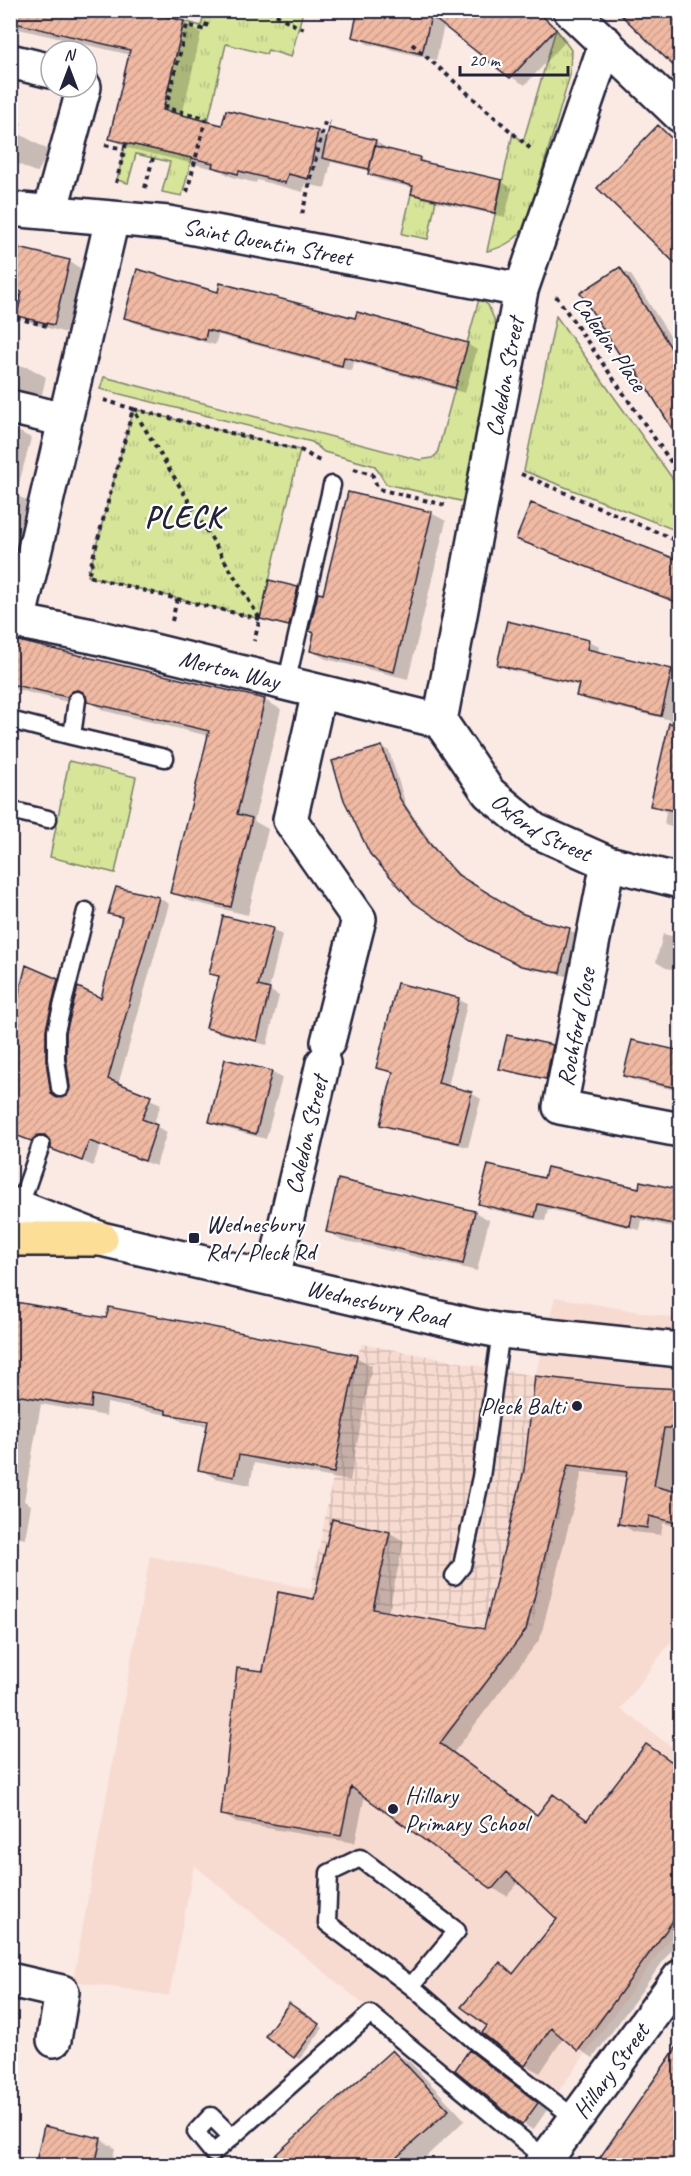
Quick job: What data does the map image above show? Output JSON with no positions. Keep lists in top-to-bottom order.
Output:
{
  "streets": {
    "street": [
      "Saint Quentin Street",
      "Caledon Street",
      "Merton Way",
      "Oxford Street",
      "Rochford Close",
      "Wednesbury Road",
      "Hillary Street"
    ],
    "path": ["Caledon Place"]
  },
  "crossings": [
    ["Saint Quentin Street", "Caledon Place"],
    ["Saint Quentin Street", "Caledon Street"],
    ["Saint Quentin Street", "Merton Way"],
    ["Caledon Place", "Caledon Street"],
    ["Caledon Street", "Merton Way"],
    ["Caledon Street", "Oxford Street"],
    ["Caledon Street", "Wednesbury Road"],
    ["Merton Way", "Oxford Street"],
    ["Oxford Street", "Rochford Close"]
  ],
  "districts": ["PLECK"],
  "places": {
    "transit": ["Wednesbury Rd / Pleck Rd"],
    "other": ["Pleck Balti", "Hillary Primary School"]
  },
  "scale_bar": "20 m",
  "north": "top"
}
